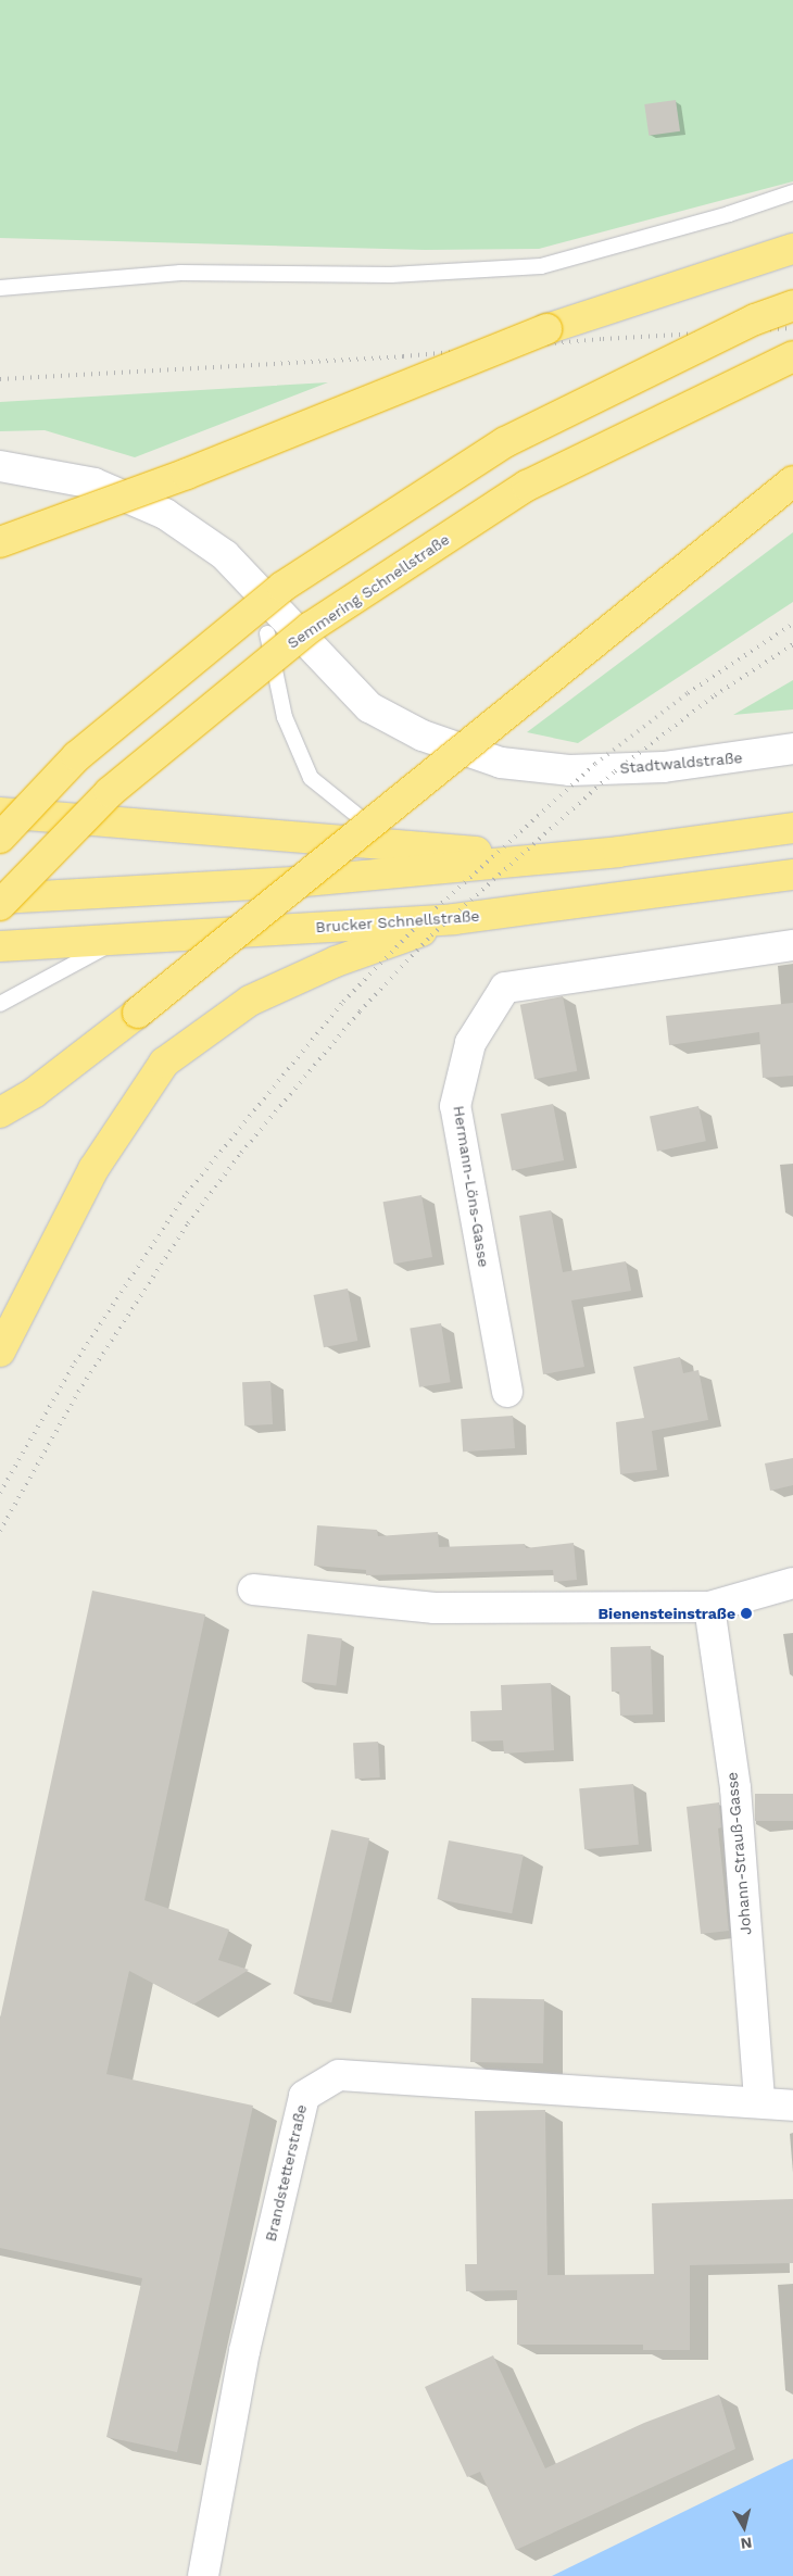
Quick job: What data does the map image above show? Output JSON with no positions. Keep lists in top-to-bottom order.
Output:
{
  "streets": {
    "highway": ["Semmering Schnellstraße", "Brucker Schnellstraße"],
    "street": [
      "Stadtwaldstraße",
      "Hermann-Löns-Gasse",
      "Johann-Strauß-Gasse",
      "Brandstetterstraße"
    ]
  },
  "crossings": [
    ["Johann-Strauß-Gasse", "Brandstetterstraße"]
  ],
  "places": ["Bienensteinstraße"],
  "north": "bottom"
}
